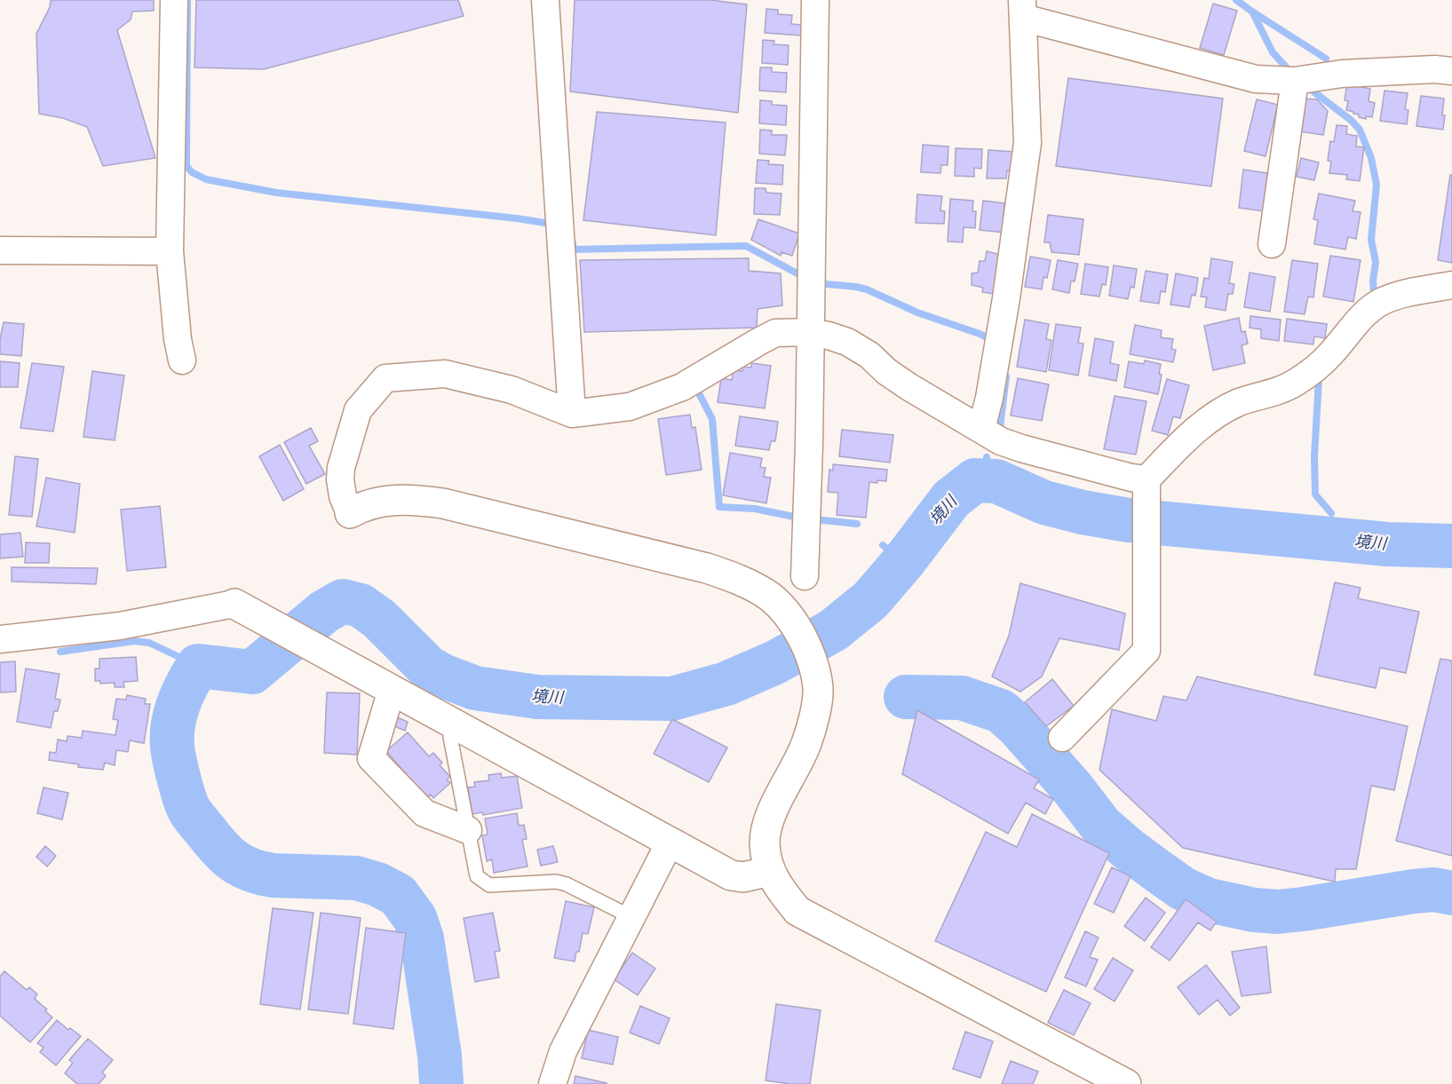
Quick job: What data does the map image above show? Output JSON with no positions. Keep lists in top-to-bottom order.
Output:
{
  "water": ["境川"]
}
